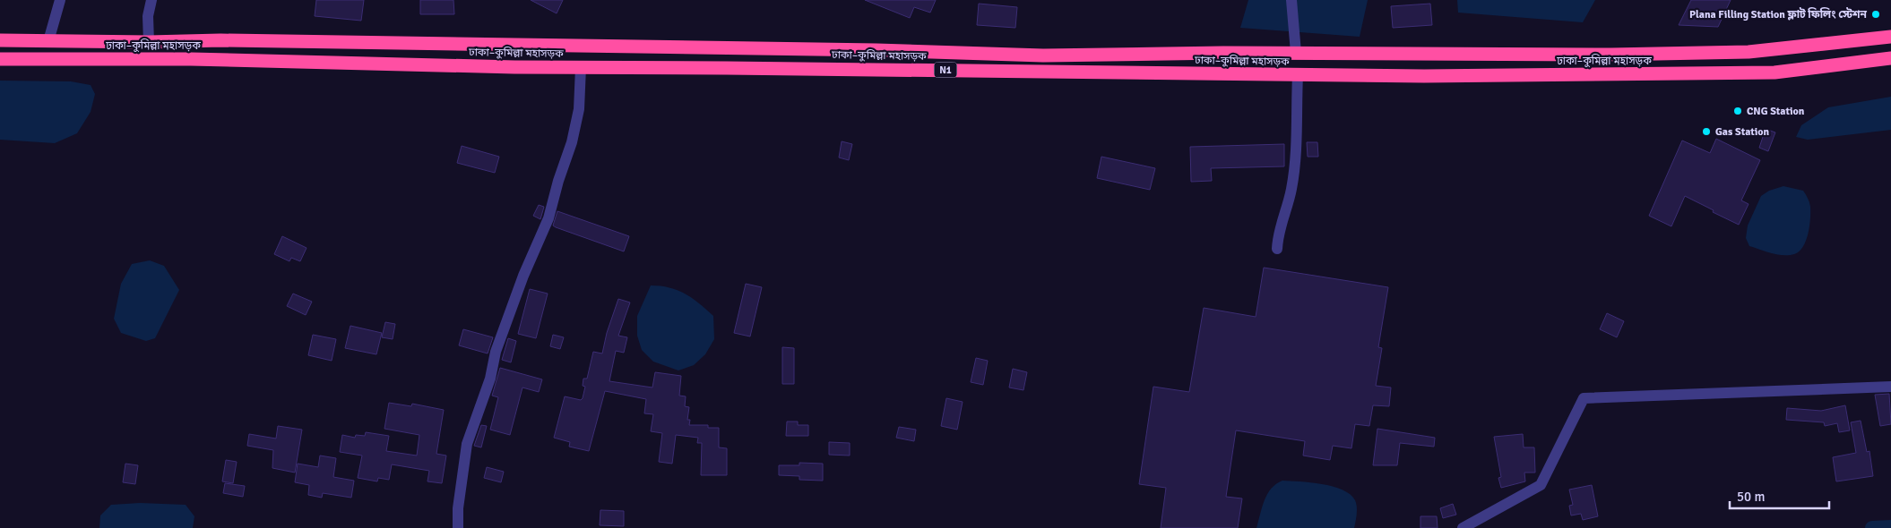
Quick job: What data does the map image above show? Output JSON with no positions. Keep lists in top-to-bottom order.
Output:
{
  "streets": {
    "highway": ["ঢাকা–কুমিল্লা মহাসড়ক", "N1"]
  },
  "places": ["Plana Filling Station ফ্লাট ফিলিং স্টেশন", "CNG Station", "Gas Station"],
  "scale_bar": "50 m"
}
